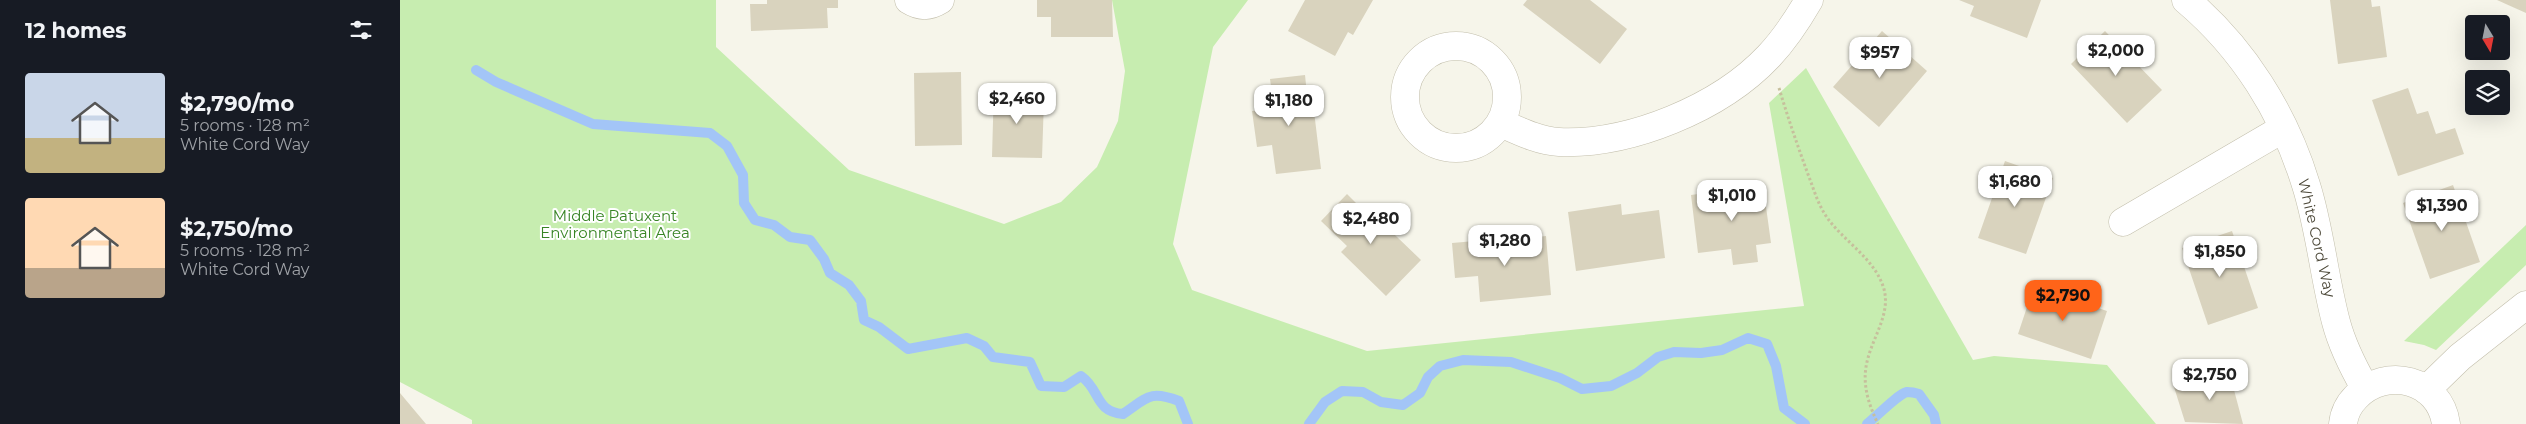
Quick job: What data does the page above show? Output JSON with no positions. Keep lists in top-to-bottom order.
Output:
{
  "streets": {
    "street": ["White Cord Way"]
  },
  "parks": ["Middle Patuxent Environmental Area"],
  "north": "bottom",
  "page": {
    "heading": "12 homes",
    "price": [
      "$2,000",
      "$957",
      "$2,460",
      "$1,180",
      "$1,680",
      "$1,010",
      "$1,390",
      "$2,480",
      "$1,280",
      "$1,850",
      "$2,790",
      "$2,750"
    ],
    "list": [
      {
        "name": "$2,790/mo",
        "note": "5 rooms · 128 m² · White Cord Way"
      },
      {
        "name": "$2,750/mo",
        "note": "5 rooms · 128 m² · White Cord Way"
      }
    ]
  }
}
